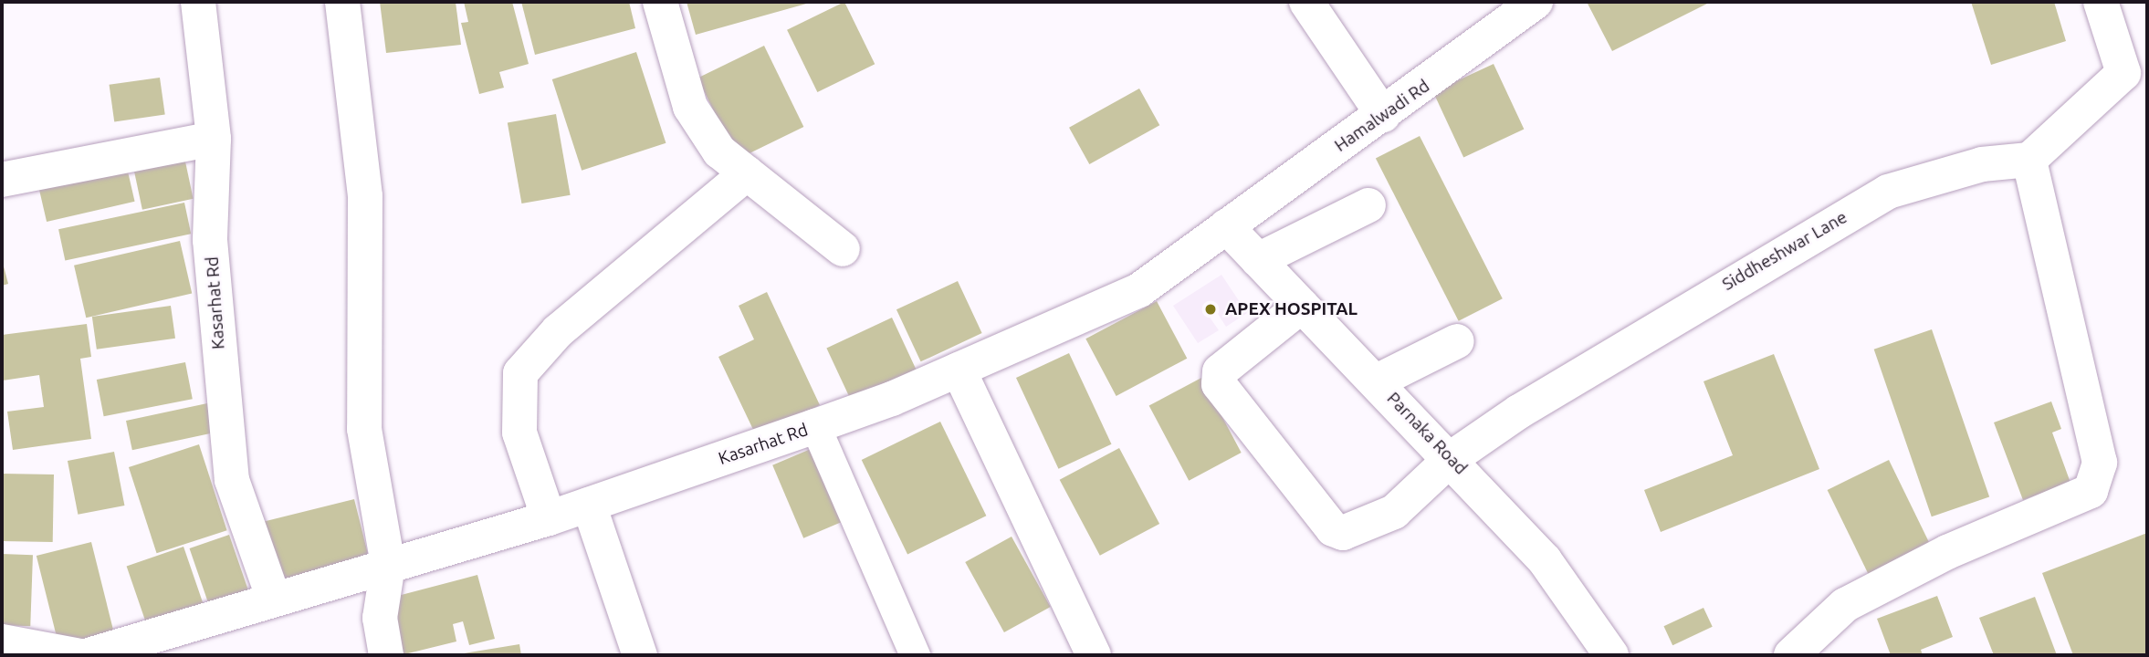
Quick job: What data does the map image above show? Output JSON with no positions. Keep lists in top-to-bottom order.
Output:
{
  "streets": {
    "street": [
      "Hamalwadi Rd",
      "Siddheshwar Lane",
      "Kasarhat Rd",
      "Parnaka Road"
    ]
  },
  "crossings": [
    ["Hamalwadi Rd", "Kasarhat Rd"],
    ["Hamalwadi Rd", "Parnaka Road"],
    ["Siddheshwar Lane", "Parnaka Road"],
    ["Kasarhat Rd", "Parnaka Road"]
  ],
  "places": ["APEX HOSPITAL"]
}
